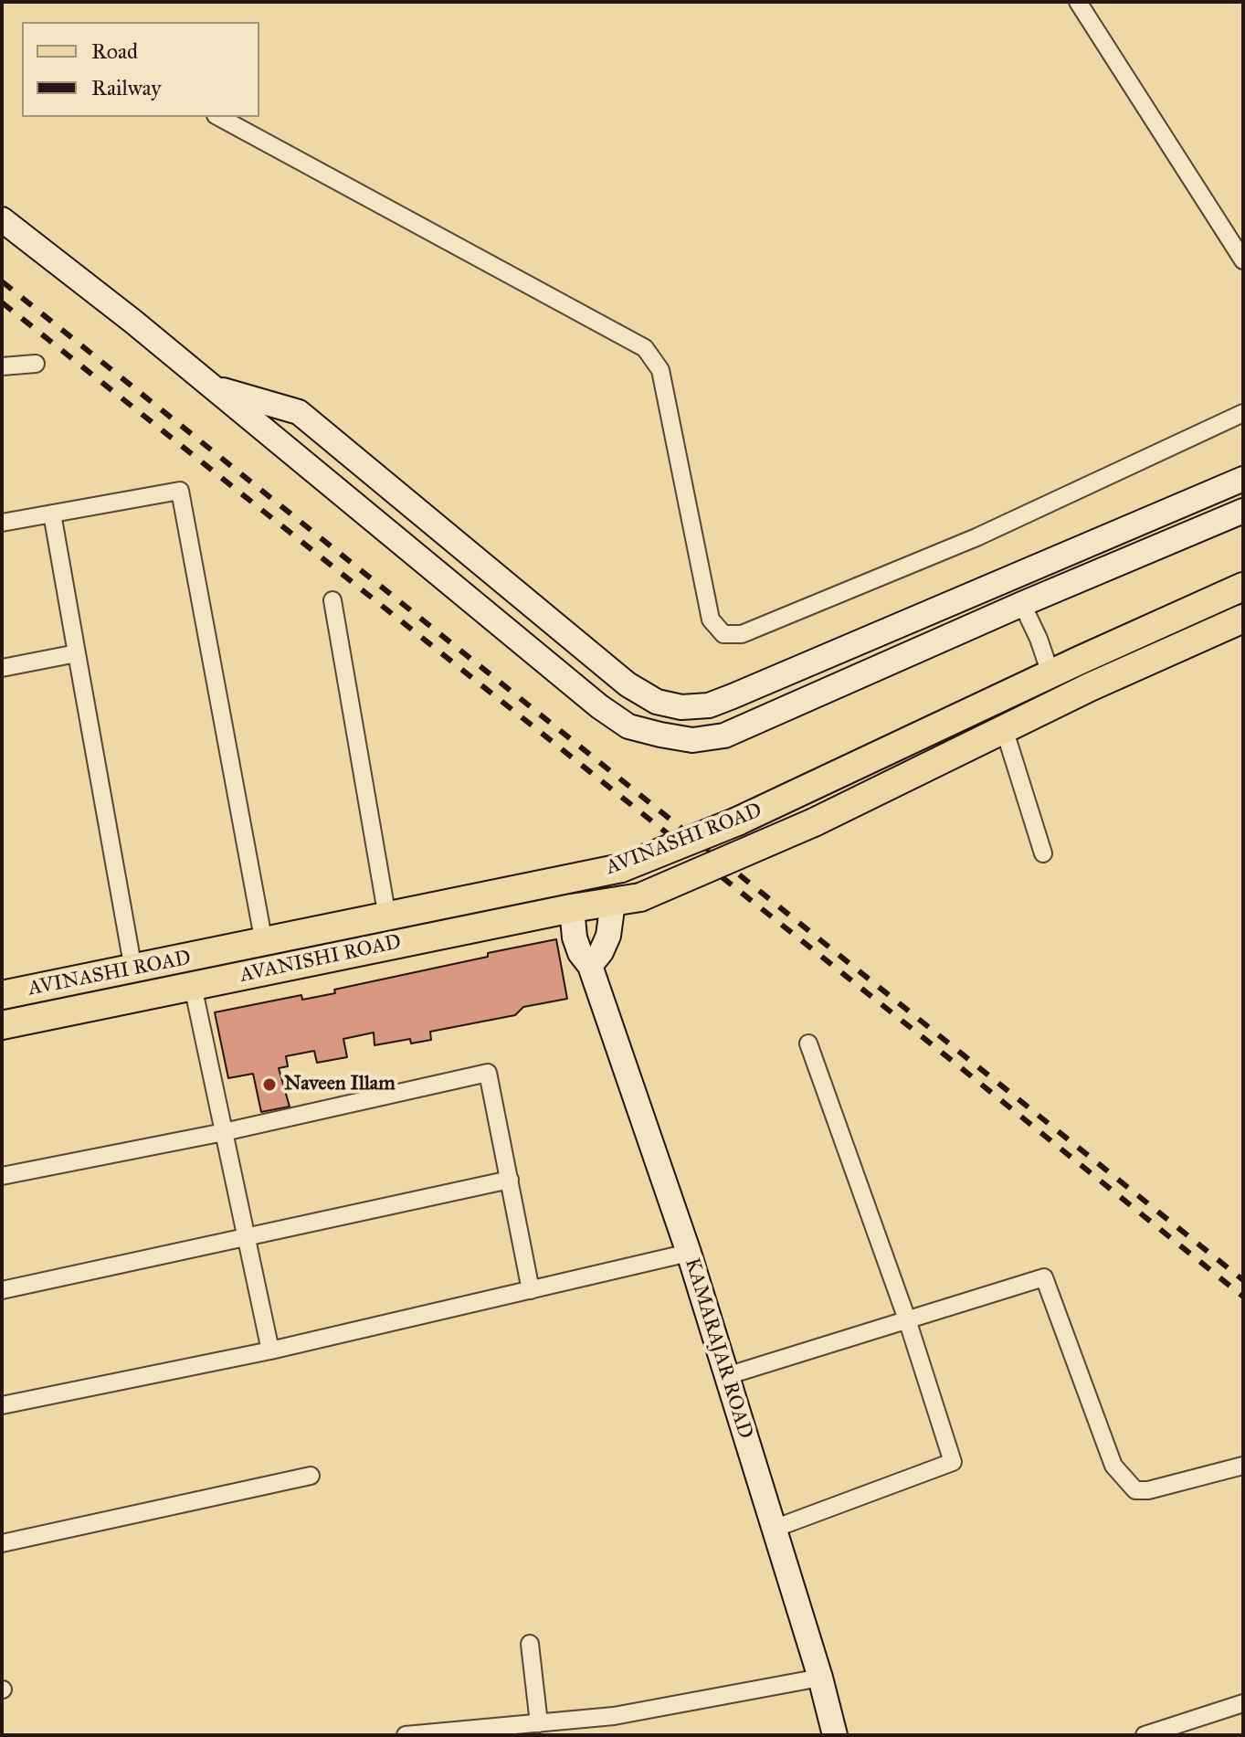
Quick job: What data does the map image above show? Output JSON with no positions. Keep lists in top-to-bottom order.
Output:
{
  "streets": {
    "main road": ["AVINASHI ROAD", "AVANISHI ROAD", "KAMARAJAR ROAD"]
  },
  "crossings": [
    ["AVINASHI ROAD", "AVANISHI ROAD"],
    ["AVANISHI ROAD", "KAMARAJAR ROAD"]
  ],
  "places": ["Naveen Illam"],
  "legend": ["Road", "Railway"]
}
